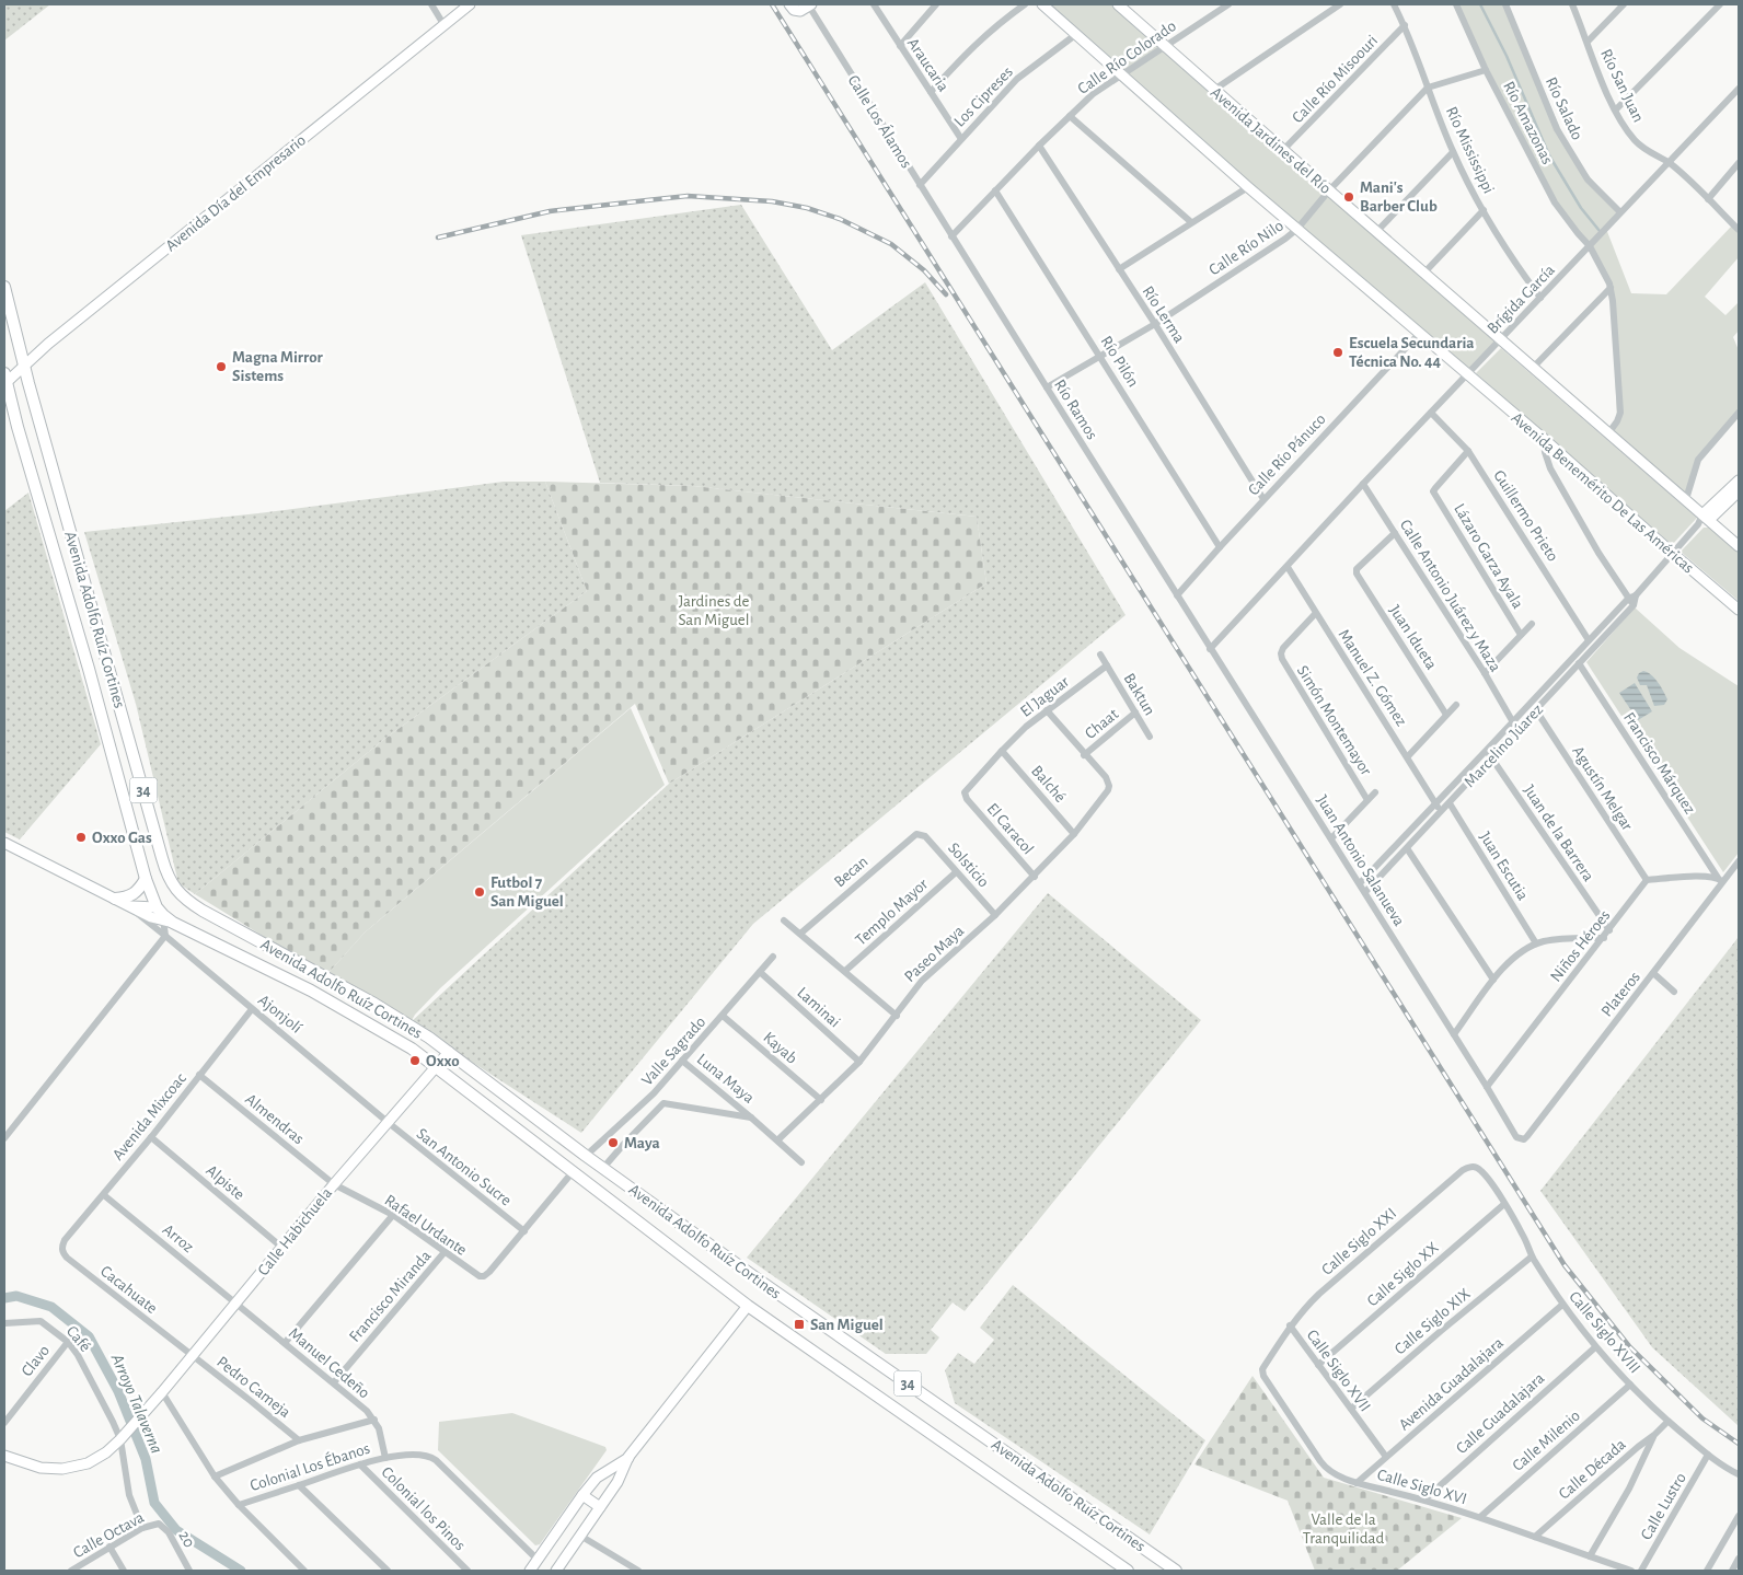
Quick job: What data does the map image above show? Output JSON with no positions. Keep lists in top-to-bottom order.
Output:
{
  "streets": {
    "main road": ["Avenida Adolfo Ruíz Cortines", "34"],
    "street": [
      "Calle Río Colorado",
      "Araucaria",
      "Calle Río Misoouri",
      "Río San Juan",
      "Los Cipreses",
      "Río Salado",
      "Calle Los Álamos",
      "Río Amazonas",
      "Avenida Jardines del Río",
      "Río Mississippi",
      "Avenida Día del Empresario",
      "Calle Río Nilo",
      "Brígida García",
      "Río Lerma",
      "Río Pilón",
      "Río Ramos",
      "Calle Río Pánuco",
      "Avenida Benemérito De Las Américas",
      "Guillermo Prieto",
      "Lázaro Garza Ayala",
      "Calle Antonio Juárez y Maza",
      "Juan Idueta",
      "Manuel Z. Gómez",
      "Baktun",
      "El Jaguar",
      "Simón Montemayor",
      "Chaat",
      "Marcelino Júarez",
      "Francisco Márquez",
      "Balché",
      "Agustín Melgar",
      "El Caracol",
      "Juan de la Barrera",
      "Juan Antonio Salanueva",
      "Solsticio",
      "Juan Escutia",
      "Becan",
      "Templo Mayor",
      "Niños Héroes",
      "Paseo Maya",
      "Plateros",
      "Laminai",
      "Ajonjolí",
      "Kayab",
      "Valle Sagrado",
      "Luna Maya",
      "Avenida Mixcoac",
      "Almendras",
      "San Antonio Sucre",
      "Alpiste",
      "Rafael Urdante",
      "Calle Habichuela",
      "Arroz",
      "Calle Siglo XXI",
      "Calle Siglo XX",
      "Cacahuate",
      "Francisco Miranda",
      "Calle Siglo XIX",
      "Calle Siglo XVIII",
      "Café",
      "Clavo",
      "Manuel Cedeño",
      "Calle Siglo XVII",
      "Avenida Guadalajara",
      "Pedro Cameja",
      "Calle Guadalajara",
      "Calle Milenio",
      "Colonial Los Ébanos",
      "Calle Década",
      "Calle Siglo XVI",
      "Calle Lustro",
      "Colonial los Pinos",
      "Calle Octava",
      "20"
    ]
  },
  "crossings": [
    ["Calle Río Colorado", "Calle Los Álamos"],
    ["Calle Río Colorado", "Avenida Jardines del Río"],
    ["Calle Río Colorado", "Río Lerma"],
    ["Calle Río Colorado", "Río Pilón"],
    ["Calle Río Colorado", "Río Ramos"],
    ["Araucaria", "Los Cipreses"],
    ["Calle Río Misoouri", "Avenida Jardines del Río"],
    ["Calle Río Misoouri", "Río Mississippi"],
    ["Río San Juan", "Brígida García"],
    ["Los Cipreses", "Calle Los Álamos"],
    ["Río Salado", "Brígida García"],
    ["Calle Los Álamos", "Río Ramos"],
    ["Río Amazonas", "Brígida García"],
    ["Avenida Jardines del Río", "Calle Río Nilo"],
    ["Avenida Jardines del Río", "Brígida García"],
    ["Río Mississippi", "Calle Río Nilo"],
    ["Río Mississippi", "Brígida García"],
    ["Avenida Día del Empresario", "Avenida Adolfo Ruíz Cortines"],
    ["Calle Río Nilo", "Río Lerma"],
    ["Calle Río Nilo", "Río Pilón"],
    ["Calle Río Nilo", "Río Ramos"],
    ["Brígida García", "Avenida Benemérito De Las Américas"],
    ["Brígida García", "Guillermo Prieto"],
    ["Brígida García", "Calle Antonio Juárez y Maza"],
    ["Brígida García", "Manuel Z. Gómez"],
    ["Brígida García", "Juan Antonio Salanueva"],
    ["Río Lerma", "Calle Río Pánuco"],
    ["Río Pilón", "Calle Río Pánuco"],
    ["Río Ramos", "Calle Río Pánuco"],
    ["Río Ramos", "Juan Antonio Salanueva"],
    ["Calle Río Pánuco", "Juan Antonio Salanueva"],
    ["Avenida Benemérito De Las Américas", "Marcelino Júarez"],
    ["Guillermo Prieto", "Lázaro Garza Ayala"],
    ["Guillermo Prieto", "Marcelino Júarez"],
    ["Calle Antonio Juárez y Maza", "Juan Idueta"],
    ["Calle Antonio Juárez y Maza", "Marcelino Júarez"],
    ["Avenida Adolfo Ruíz Cortines", "Valle Sagrado"],
    ["Avenida Adolfo Ruíz Cortines", "Calle Habichuela"],
    ["Manuel Z. Gómez", "Simón Montemayor"],
    ["Manuel Z. Gómez", "Marcelino Júarez"],
    ["Baktun", "El Jaguar"],
    ["Baktun", "Chaat"],
    ["El Jaguar", "Balché"],
    ["El Jaguar", "El Caracol"],
    ["Simón Montemayor", "Juan Antonio Salanueva"],
    ["Chaat", "Paseo Maya"],
    ["Marcelino Júarez", "Francisco Márquez"],
    ["Marcelino Júarez", "Agustín Melgar"],
    ["Marcelino Júarez", "Juan de la Barrera"],
    ["Marcelino Júarez", "Juan Antonio Salanueva"],
    ["Marcelino Júarez", "Juan Escutia"],
    ["Francisco Márquez", "Plateros"],
    ["Balché", "Paseo Maya"],
    ["Agustín Melgar", "Niños Héroes"],
    ["El Caracol", "Paseo Maya"],
    ["Juan de la Barrera", "Niños Héroes"],
    ["Juan Antonio Salanueva", "Niños Héroes"],
    ["Juan Antonio Salanueva", "Plateros"],
    ["Solsticio", "Becan"],
    ["Solsticio", "Templo Mayor"],
    ["Solsticio", "Paseo Maya"],
    ["Paseo Maya", "Laminai"],
    ["Paseo Maya", "Kayab"],
    ["Paseo Maya", "Luna Maya"],
    ["Laminai", "Valle Sagrado"],
    ["Ajonjolí", "Avenida Mixcoac"],
    ["Ajonjolí", "San Antonio Sucre"],
    ["Ajonjolí", "Calle Habichuela"],
    ["Kayab", "Valle Sagrado"],
    ["Valle Sagrado", "Luna Maya"],
    ["Avenida Mixcoac", "Almendras"],
    ["Avenida Mixcoac", "Alpiste"],
    ["Avenida Mixcoac", "Arroz"],
    ["Avenida Mixcoac", "Cacahuate"],
    ["Almendras", "Rafael Urdante"],
    ["Almendras", "Calle Habichuela"],
    ["San Antonio Sucre", "Rafael Urdante"],
    ["San Antonio Sucre", "Calle Habichuela"],
    ["Alpiste", "Calle Habichuela"],
    ["Rafael Urdante", "Calle Habichuela"],
    ["Rafael Urdante", "Francisco Miranda"],
    ["Calle Habichuela", "Arroz"],
    ["Calle Habichuela", "Cacahuate"],
    ["Calle Habichuela", "Café"],
    ["Calle Habichuela", "Manuel Cedeño"],
    ["Calle Habichuela", "Pedro Cameja"],
    ["Arroz", "Manuel Cedeño"],
    ["Calle Siglo XXI", "Calle Siglo XVIII"],
    ["Calle Siglo XXI", "Calle Siglo XVII"],
    ["Calle Siglo XXI", "Calle Siglo XVI"],
    ["Calle Siglo XX", "Calle Siglo XVIII"],
    ["Calle Siglo XX", "Calle Siglo XVII"],
    ["Cacahuate", "Pedro Cameja"],
    ["Francisco Miranda", "Manuel Cedeño"],
    ["Calle Siglo XIX", "Calle Siglo XVIII"],
    ["Calle Siglo XIX", "Calle Siglo XVII"],
    ["Calle Siglo XVIII", "Avenida Guadalajara"],
    ["Calle Siglo XVIII", "Calle Guadalajara"],
    ["Calle Siglo XVIII", "Calle Milenio"],
    ["Calle Siglo XVIII", "Calle Década"],
    ["Calle Siglo XVIII", "Calle Lustro"],
    ["Café", "Clavo"],
    ["Café", "Calle Octava"],
    ["Manuel Cedeño", "Colonial Los Ébanos"],
    ["Calle Siglo XVII", "Avenida Guadalajara"],
    ["Avenida Guadalajara", "Calle Siglo XVI"],
    ["Calle Guadalajara", "Calle Siglo XVI"],
    ["Calle Milenio", "Calle Siglo XVI"],
    ["Colonial Los Ébanos", "Colonial los Pinos"],
    ["Calle Década", "Calle Siglo XVI"],
    ["Calle Octava", "20"]
  ],
  "water": ["Arroyo Talaverna"],
  "parks": ["Jardines de San Miguel", "Valle de la Tranquilidad"],
  "places": {
    "other": [
      "Mani's Barber Club",
      "Escuela Secundaria Técnica No. 44",
      "Magna Mirror Sistems",
      "Oxxo Gas",
      "Futbol 7 San Miguel",
      "Oxxo",
      "Maya"
    ],
    "transit": ["San Miguel"]
  }
}
